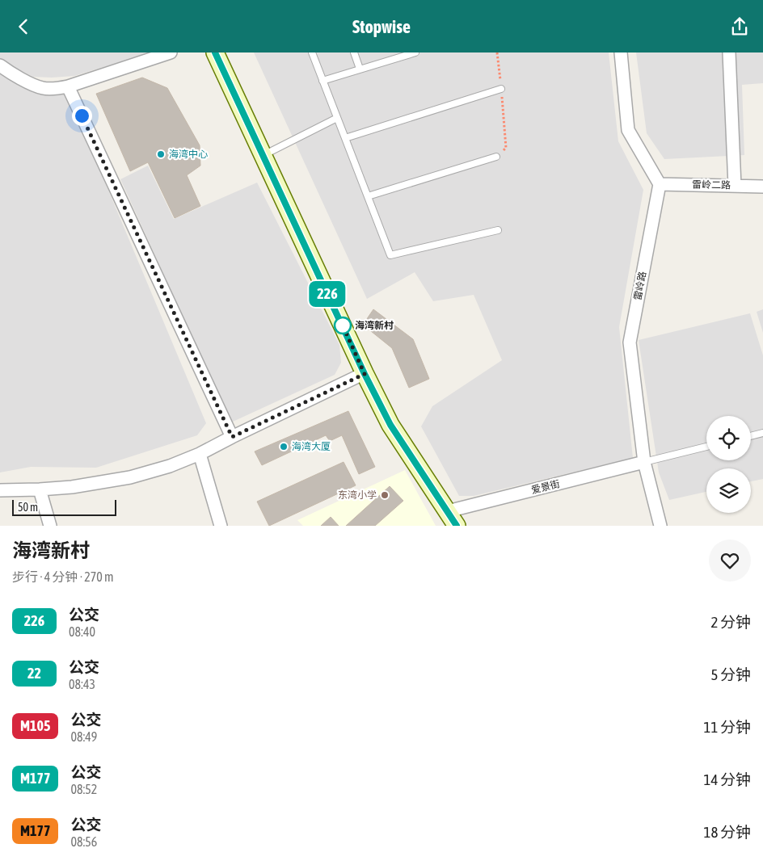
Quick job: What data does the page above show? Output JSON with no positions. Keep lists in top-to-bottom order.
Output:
{
  "streets": {
    "street": ["雷岭二路", "雷岭路", "爱景街"]
  },
  "crossings": [
    ["雷岭二路", "雷岭路"],
    ["雷岭路", "爱景街"]
  ],
  "places": [
    "海湾中心",
    "海湾新村",
    "海湾大厦",
    "东湾小学"
  ],
  "lines": ["bus line 226"],
  "scale_bar": "50 m",
  "page": {
    "header": "Stopwise",
    "on_map": "226",
    "scale": "50 m",
    "heading": ["海湾新村", "步行 · 4 分钟 · 270 m"],
    "list": [
      {
        "mark": "226",
        "name": "公交",
        "note": "08:40",
        "value": "2 分钟"
      },
      {
        "mark": "22",
        "name": "公交",
        "note": "08:43",
        "value": "5 分钟"
      },
      {
        "mark": "M105",
        "name": "公交",
        "note": "08:49",
        "value": "11 分钟"
      },
      {
        "mark": "M177",
        "name": "公交",
        "note": "08:52",
        "value": "14 分钟"
      },
      {
        "mark": "M177",
        "name": "公交",
        "note": "08:56",
        "value": "18 分钟"
      }
    ]
  }
}
